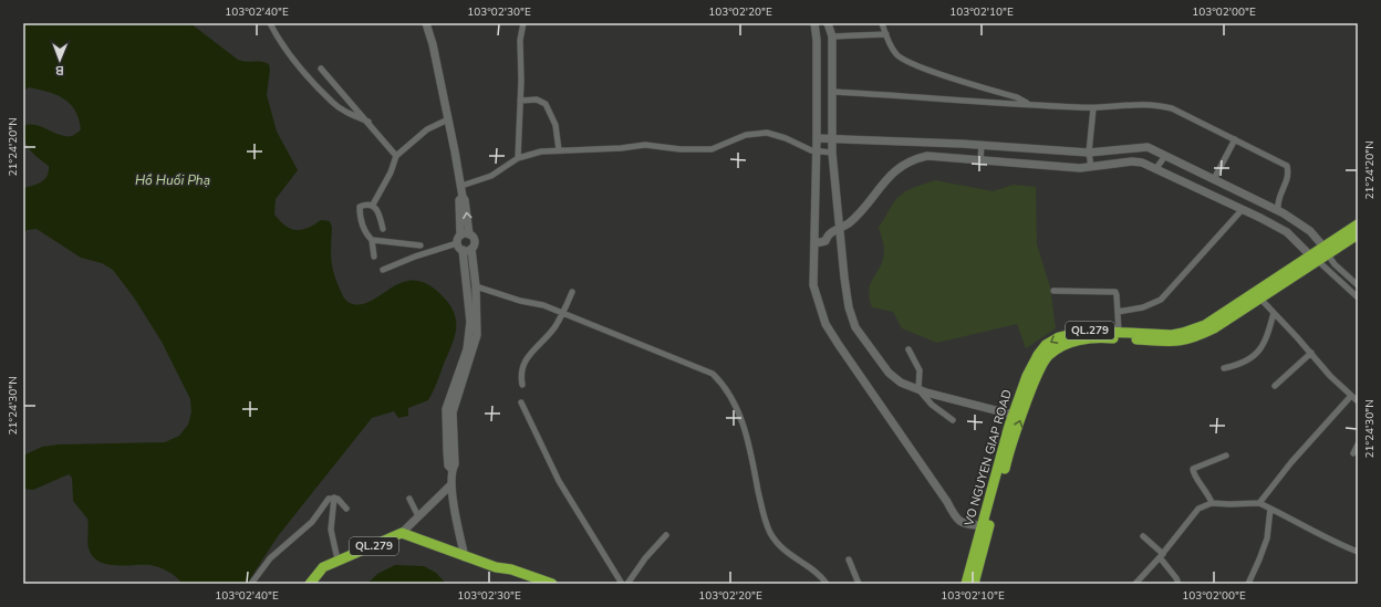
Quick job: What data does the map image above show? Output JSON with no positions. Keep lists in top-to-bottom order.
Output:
{
  "streets": {
    "highway": ["QL.279", "VO NGUYEN GIAP ROAD"]
  },
  "water": ["Hồ Huổi Phạ"],
  "north": "bottom",
  "coordinates": [
    "103°02'40\"E",
    "103°02'30\"E",
    "103°02'20\"E",
    "103°02'10\"E",
    "103°02'00\"E",
    "21°24'20\"N",
    "21°24'30\"N"
  ]
}
